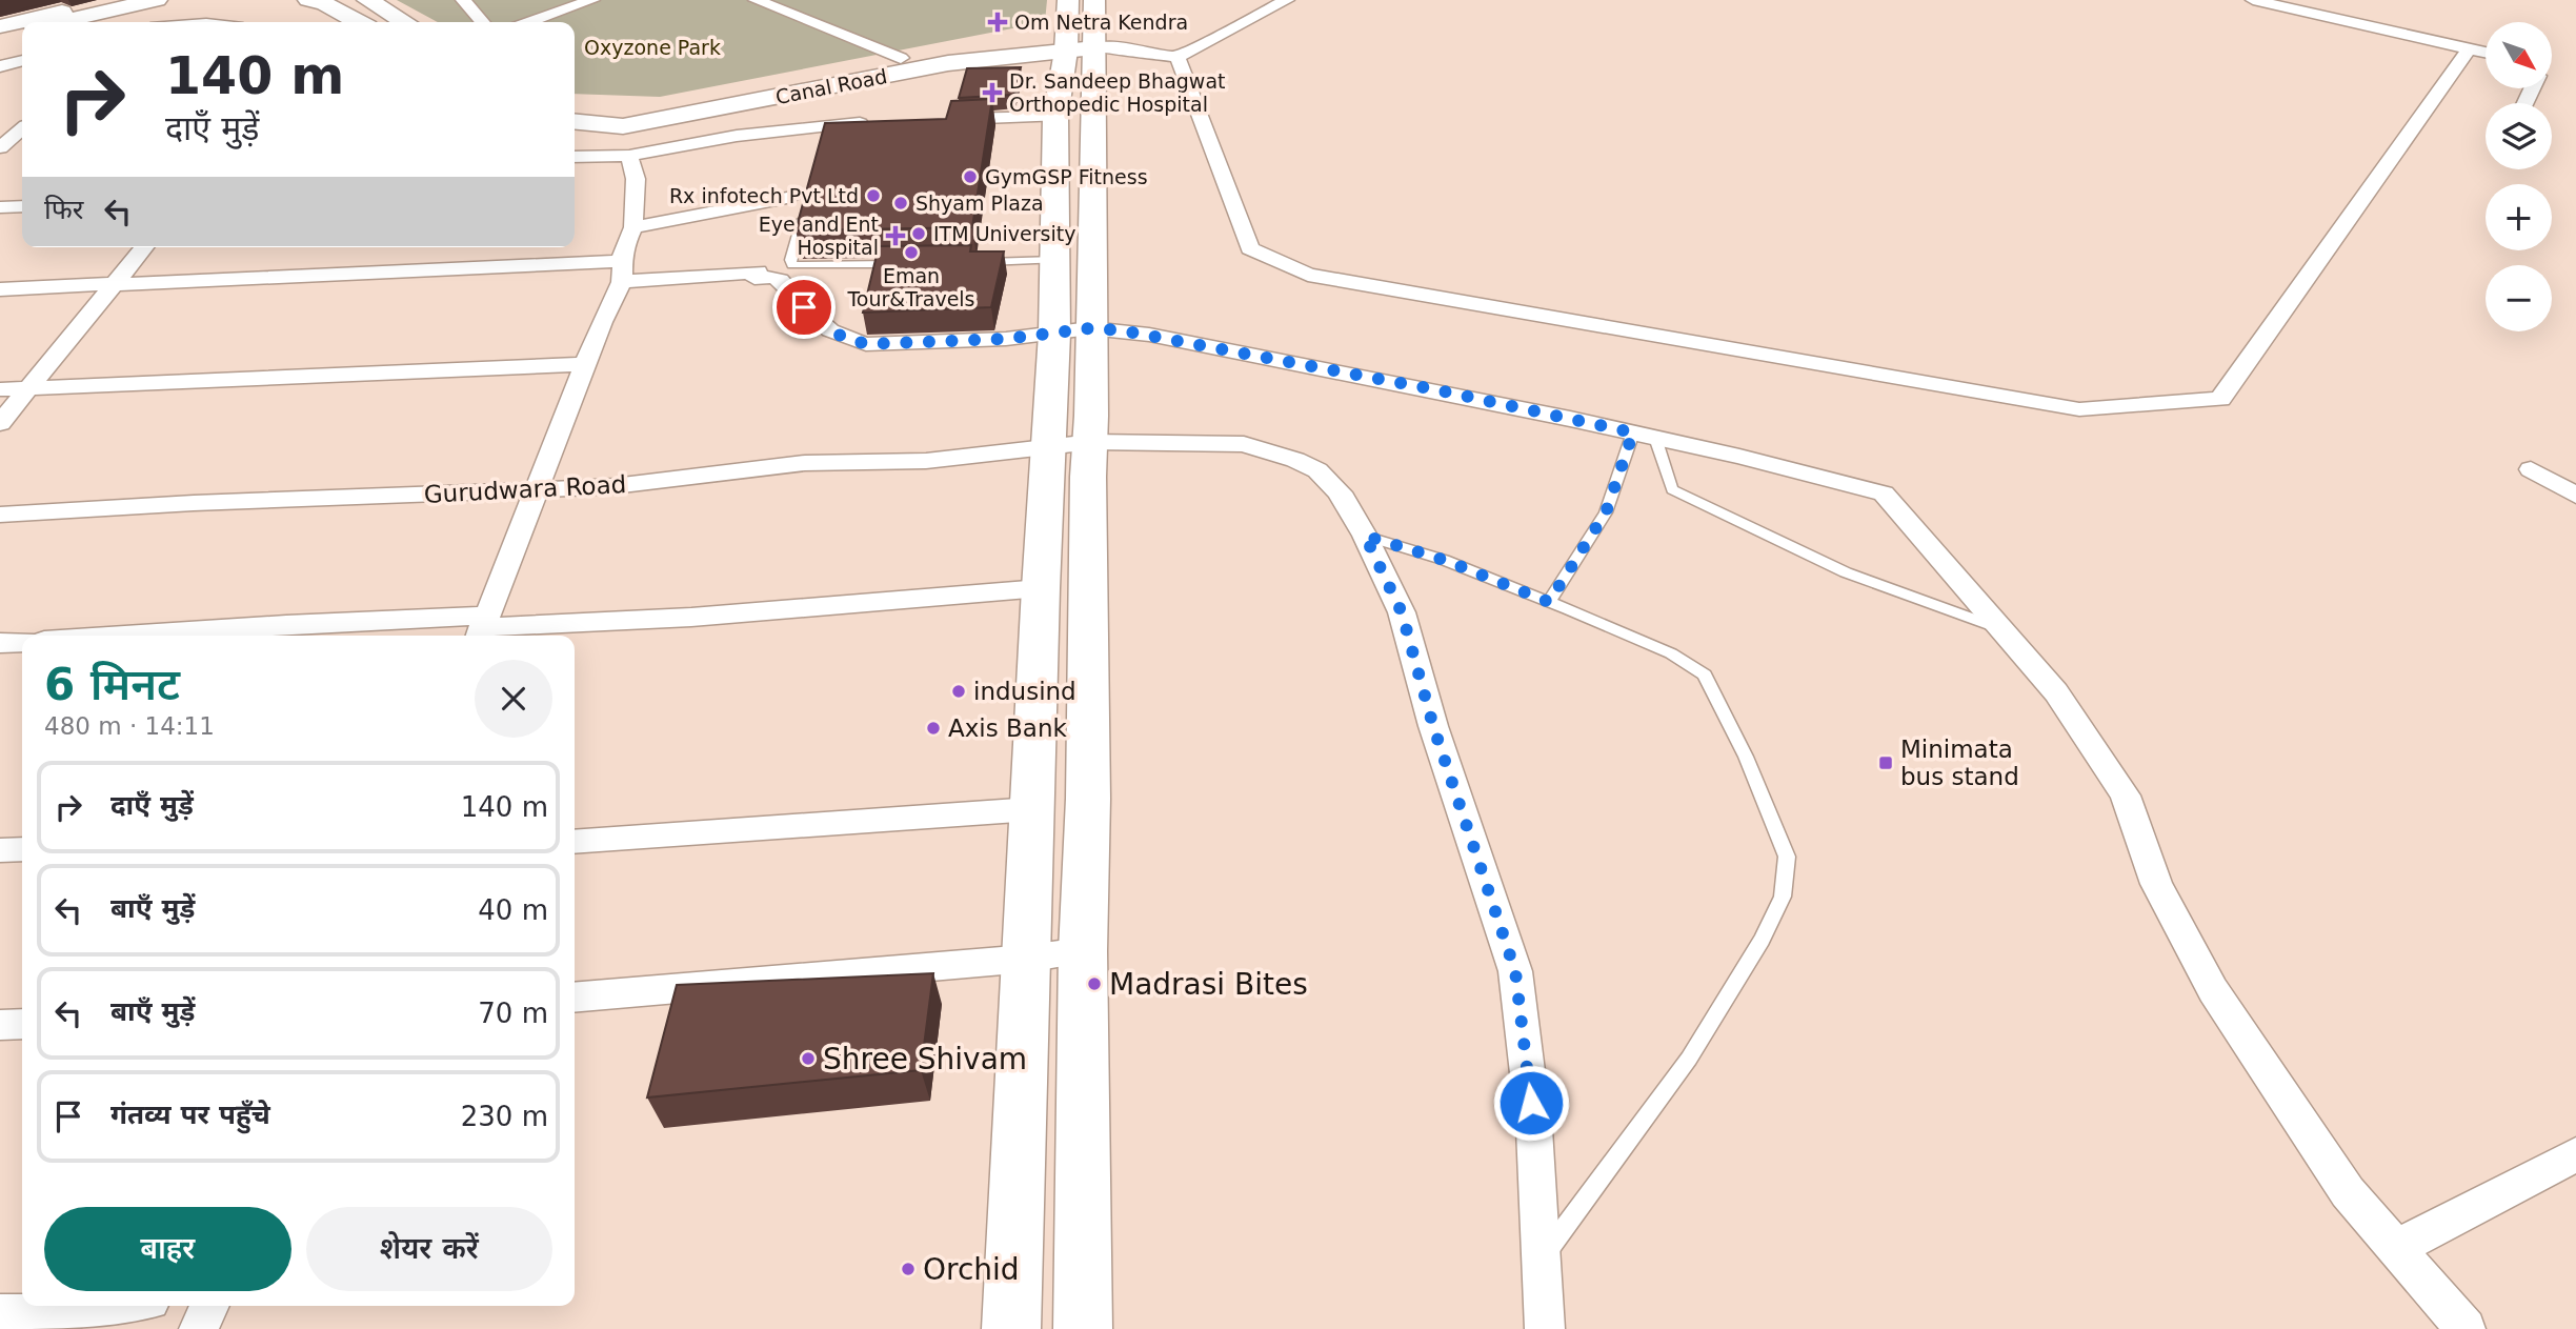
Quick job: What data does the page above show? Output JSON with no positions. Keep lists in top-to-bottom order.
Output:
{
  "streets": {
    "main road": ["Canal Road"],
    "street": ["Gurudwara Road"]
  },
  "parks": ["Oxyzone Park"],
  "places": {
    "health": ["Om Netra Kendra", "Dr. Sandeep Bhagwat Orthopedic Hospital", "Eye and Ent Hospital"],
    "other": [
      "GymGSP Fitness",
      "Rx infotech Pvt Ltd",
      "Shyam Plaza",
      "ITM University",
      "Eman Tour&Travels",
      "indusind",
      "Axis Bank",
      "Madrasi Bites",
      "Shree Shivam",
      "Orchid"
    ],
    "transit": ["Minimata bus stand"]
  },
  "north": "bottom right",
  "page": {
    "map_buttons": ["+", "−"],
    "turn": ["140 m", "दाएँ मुड़ें"],
    "then": "फिर",
    "heading": ["6 मिनट", "480 m · 14:11"],
    "list": [
      {
        "name": "दाएँ मुड़ें",
        "value": "140 m"
      },
      {
        "name": "बाएँ मुड़ें",
        "value": "40 m"
      },
      {
        "name": "बाएँ मुड़ें",
        "value": "70 m"
      },
      {
        "name": "गंतव्य पर पहुँचे",
        "value": "230 m"
      }
    ],
    "buttons": ["बाहर", "शेयर करें"]
  }
}
